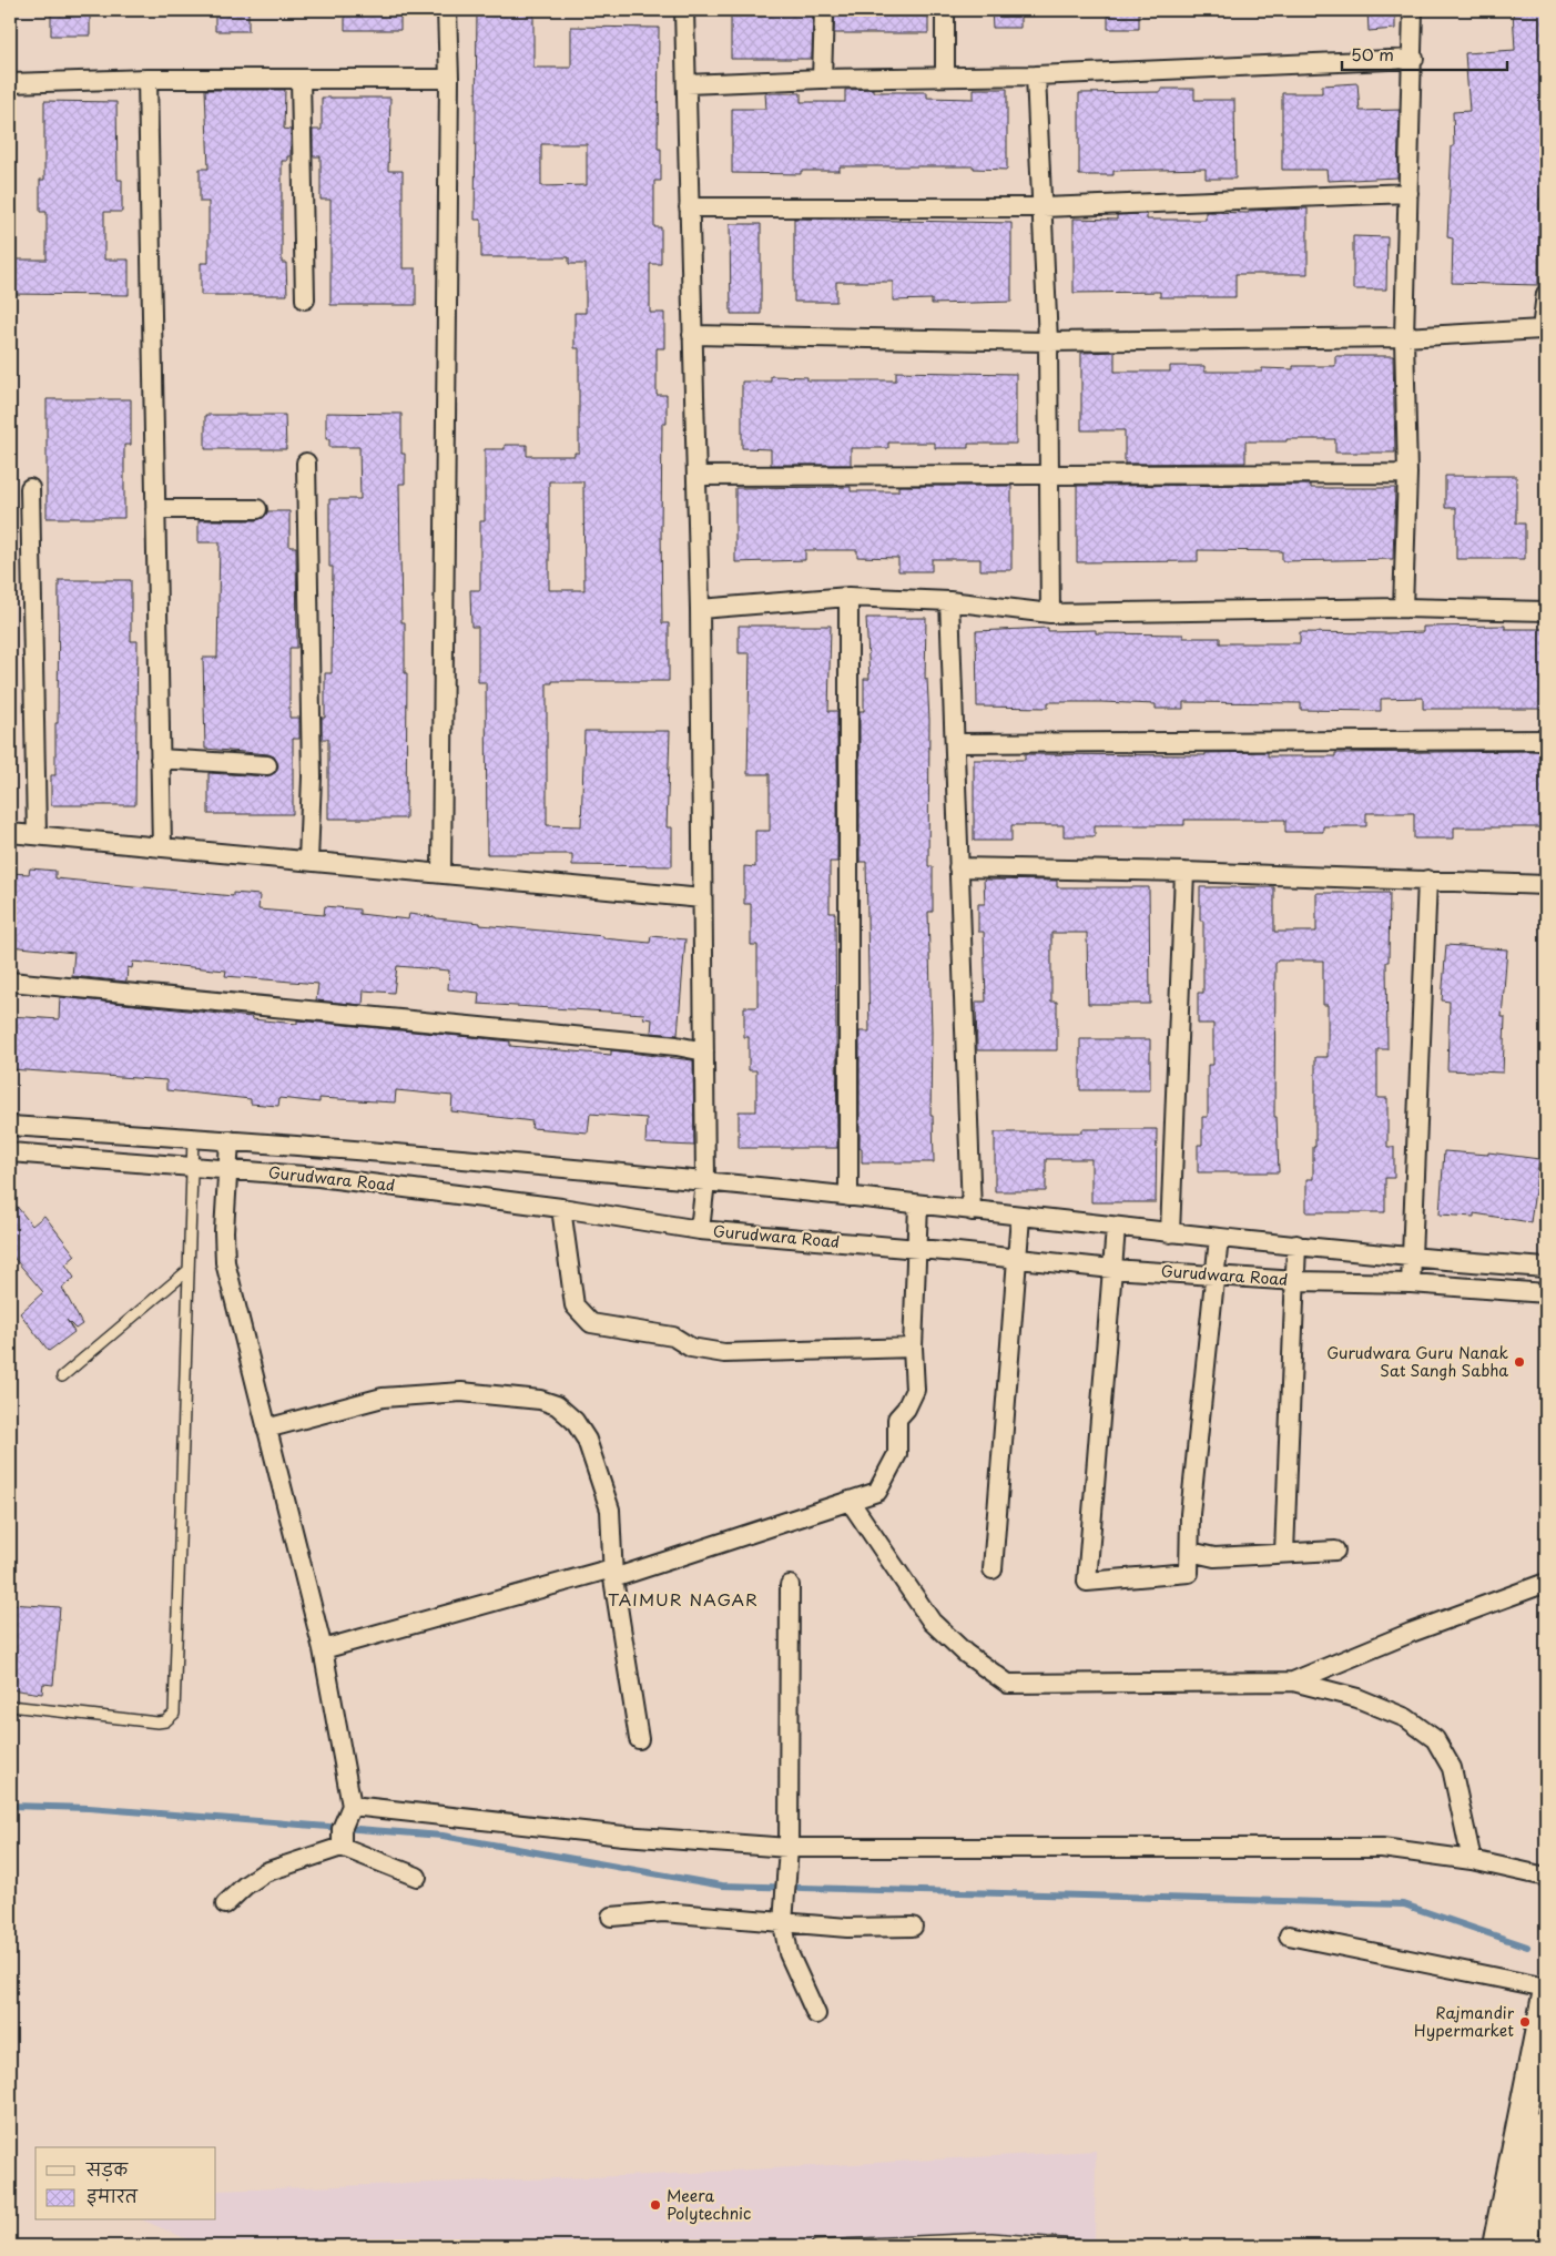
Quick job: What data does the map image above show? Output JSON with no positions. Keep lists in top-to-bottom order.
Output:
{
  "streets": {
    "street": ["Gurudwara Road"]
  },
  "districts": ["TAIMUR NAGAR"],
  "places": ["Gurudwara Guru Nanak Sat Sangh Sabha", "Rajmandir Hypermarket", "Meera Polytechnic"],
  "legend": ["सड़क", "इमारत"],
  "scale_bar": "50 m"
}
